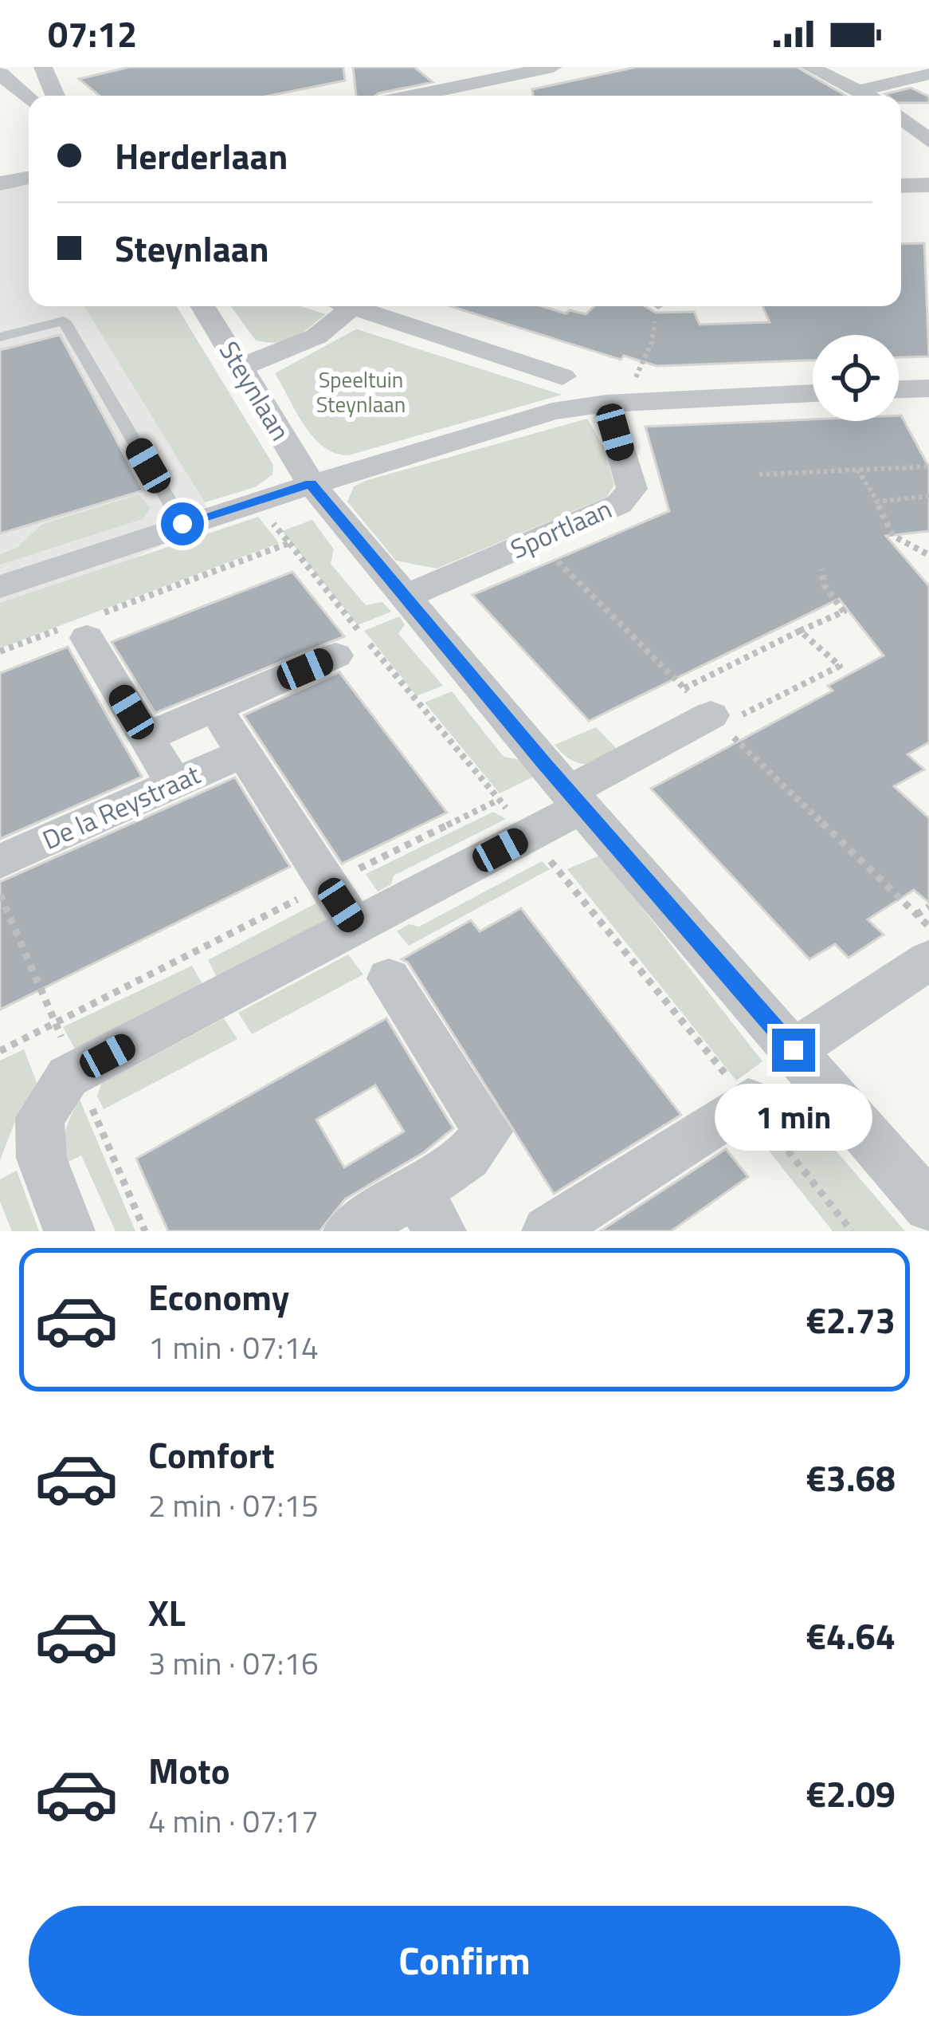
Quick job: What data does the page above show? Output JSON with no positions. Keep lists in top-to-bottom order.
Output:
{
  "streets": {
    "street": ["Steynlaan", "Sportlaan", "De la Reystraat"]
  },
  "crossings": [
    ["Steynlaan", "Sportlaan"]
  ],
  "parks": ["Speeltuin Steynlaan"],
  "page": {
    "status": "07:12",
    "banner": ["Herderlaan", "Steynlaan"],
    "bubble": "1 min",
    "list": [
      {
        "name": "Economy",
        "note": "1 min · 07:14",
        "value": "€2.73"
      },
      {
        "name": "Comfort",
        "note": "2 min · 07:15",
        "value": "€3.68"
      },
      {
        "name": "XL",
        "note": "3 min · 07:16",
        "value": "€4.64"
      },
      {
        "name": "Moto",
        "note": "4 min · 07:17",
        "value": "€2.09"
      }
    ],
    "buttons": "Confirm"
  }
}
